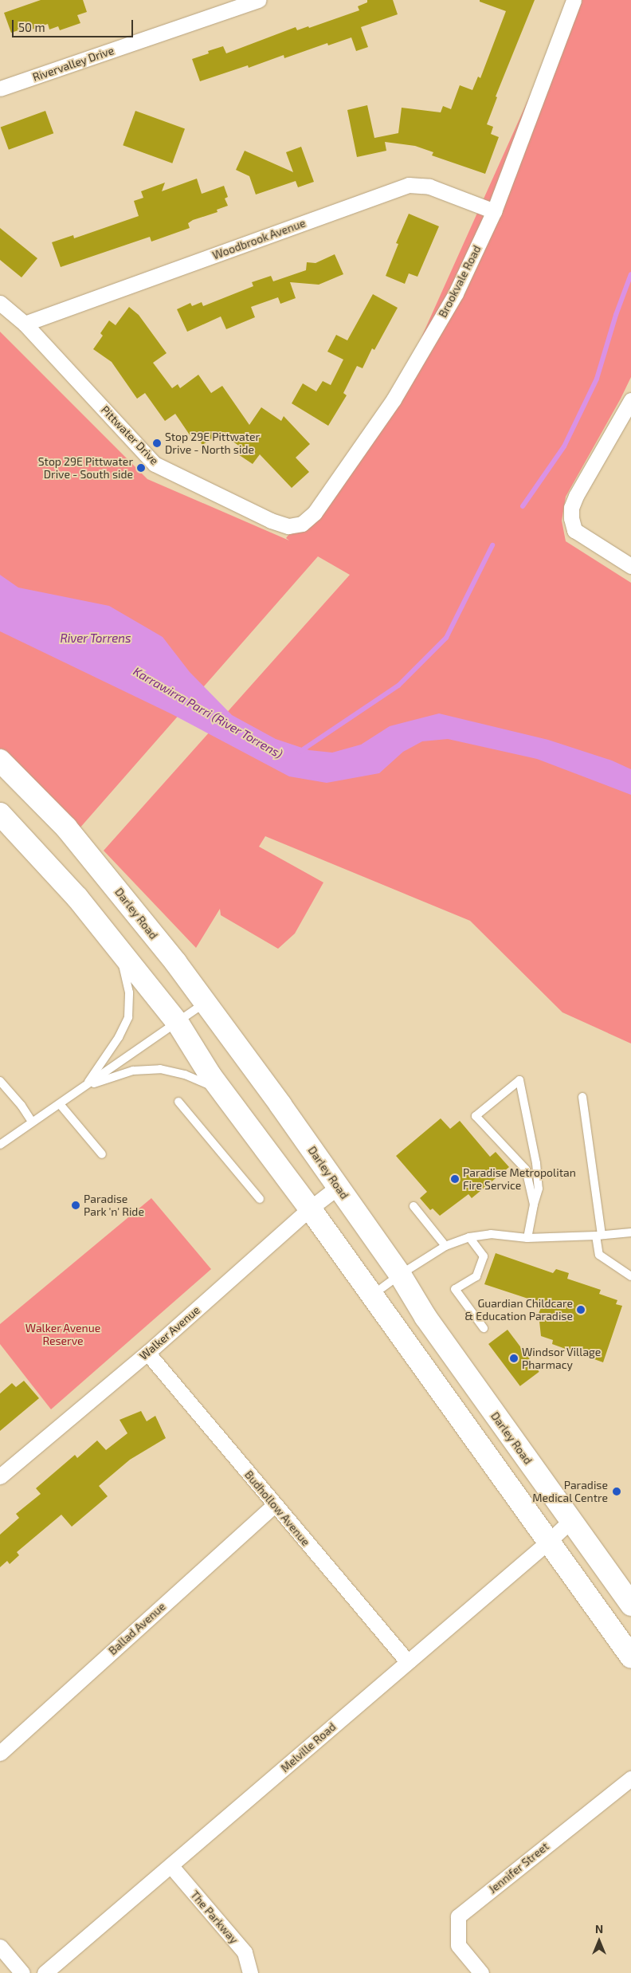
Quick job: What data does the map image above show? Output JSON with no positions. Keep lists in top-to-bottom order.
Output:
{
  "streets": {
    "main road": ["Darley Road"],
    "street": [
      "Rivervalley Drive",
      "Woodbrook Avenue",
      "Brookvale Road",
      "Pittwater Drive",
      "Walker Avenue",
      "Budhollow Avenue",
      "Ballad Avenue",
      "Melville Road",
      "Jennifer Street",
      "The Parkway"
    ]
  },
  "crossings": [
    ["Woodbrook Avenue", "Brookvale Road"],
    ["Woodbrook Avenue", "Pittwater Drive"],
    ["Brookvale Road", "Pittwater Drive"],
    ["Darley Road", "Walker Avenue"],
    ["Darley Road", "Melville Road"],
    ["Walker Avenue", "Budhollow Avenue"],
    ["Budhollow Avenue", "Ballad Avenue"],
    ["Budhollow Avenue", "Melville Road"],
    ["Melville Road", "The Parkway"]
  ],
  "water": ["River Torrens", "Karrawirra Parri (River Torrens)"],
  "parks": ["Walker Avenue Reserve"],
  "places": [
    "Stop 29E Pittwater Drive - North side",
    "Stop 29E Pittwater Drive - South side",
    "Paradise Metropolitan Fire Service",
    "Paradise Park 'n' Ride",
    "Guardian Childcare & Education Paradise",
    "Windsor Village Pharmacy",
    "Paradise Medical Centre"
  ],
  "scale_bar": "50 m",
  "north": "top"
}
